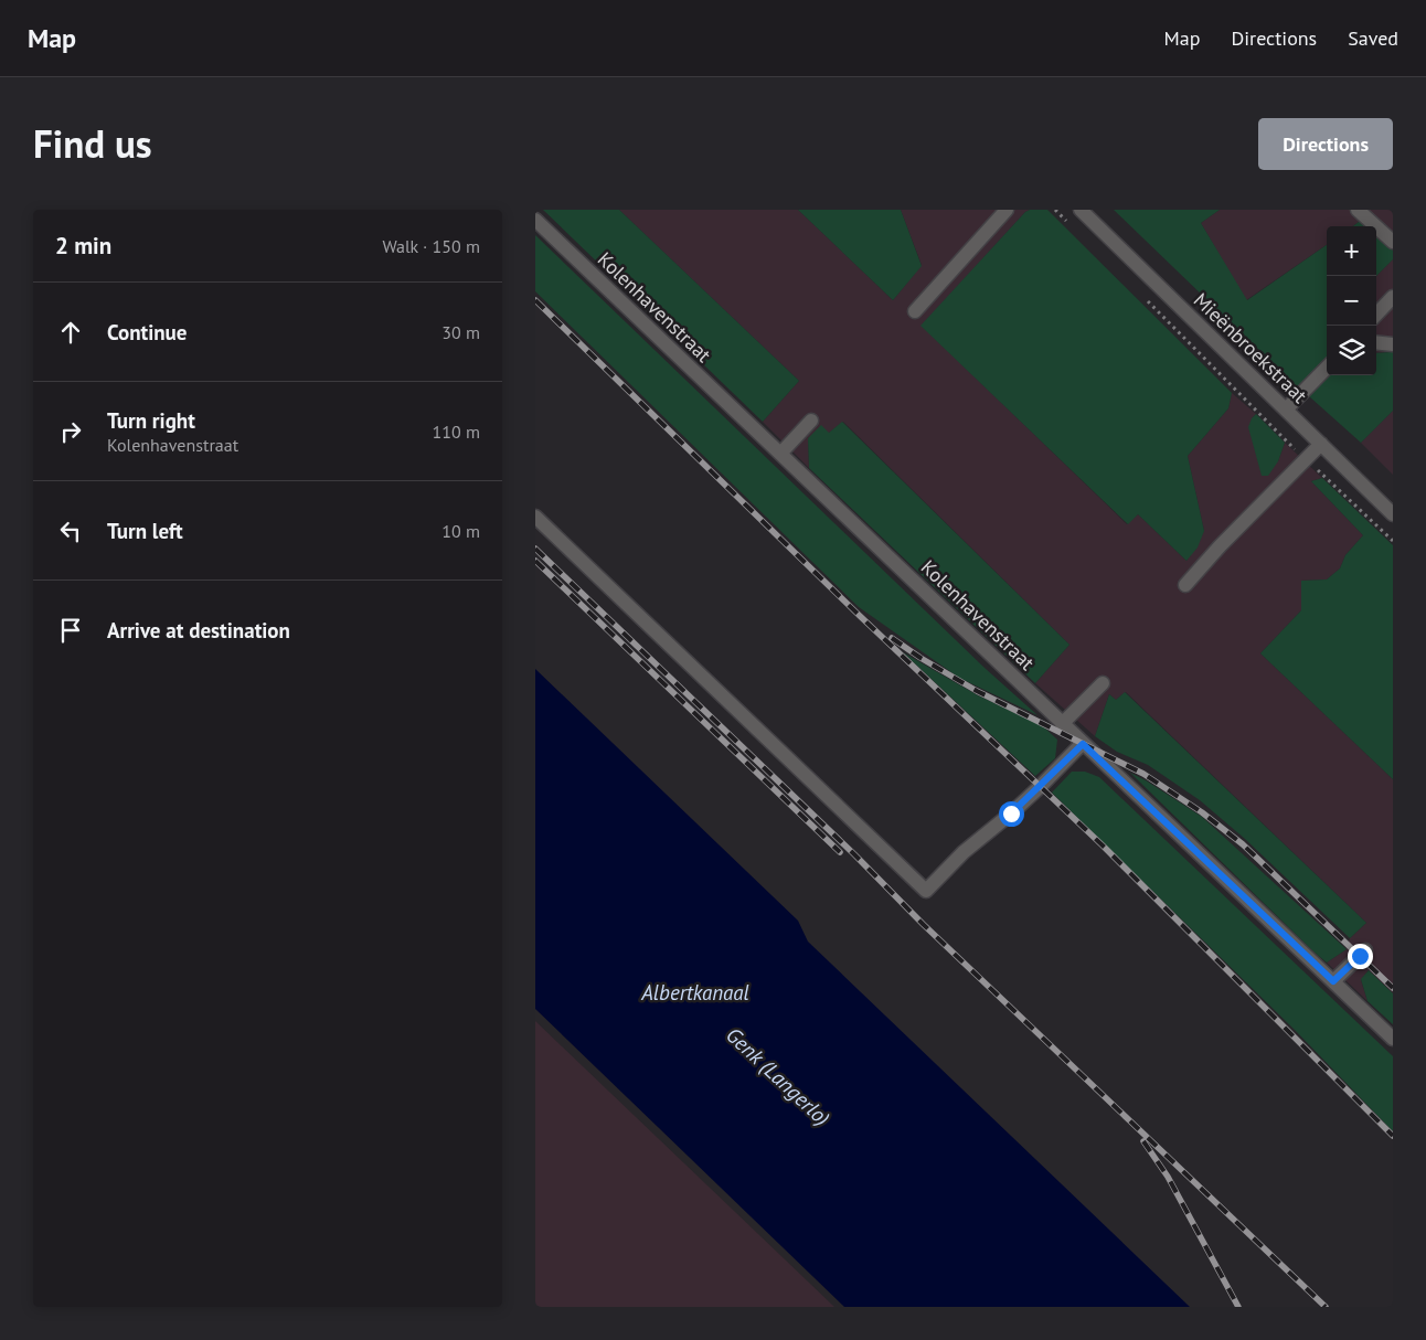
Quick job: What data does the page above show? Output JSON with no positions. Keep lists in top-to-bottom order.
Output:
{
  "streets": {
    "street": ["Kolenhavenstraat", "Mieënbroekstraat"]
  },
  "water": ["Albertkanaal", "Genk (Langerlo)"],
  "page": {
    "header": "Map",
    "nav": ["Map", "Directions", "Saved"],
    "title": "Find us",
    "buttons": "Directions",
    "heading": ["2 min", "Walk · 150 m"],
    "map_buttons": ["+", "−"],
    "list": [
      ["Continue", "30 m"],
      ["Turn right", "Kolenhavenstraat", "110 m"],
      ["Turn left", "10 m"],
      "Arrive at destination"
    ]
  }
}
